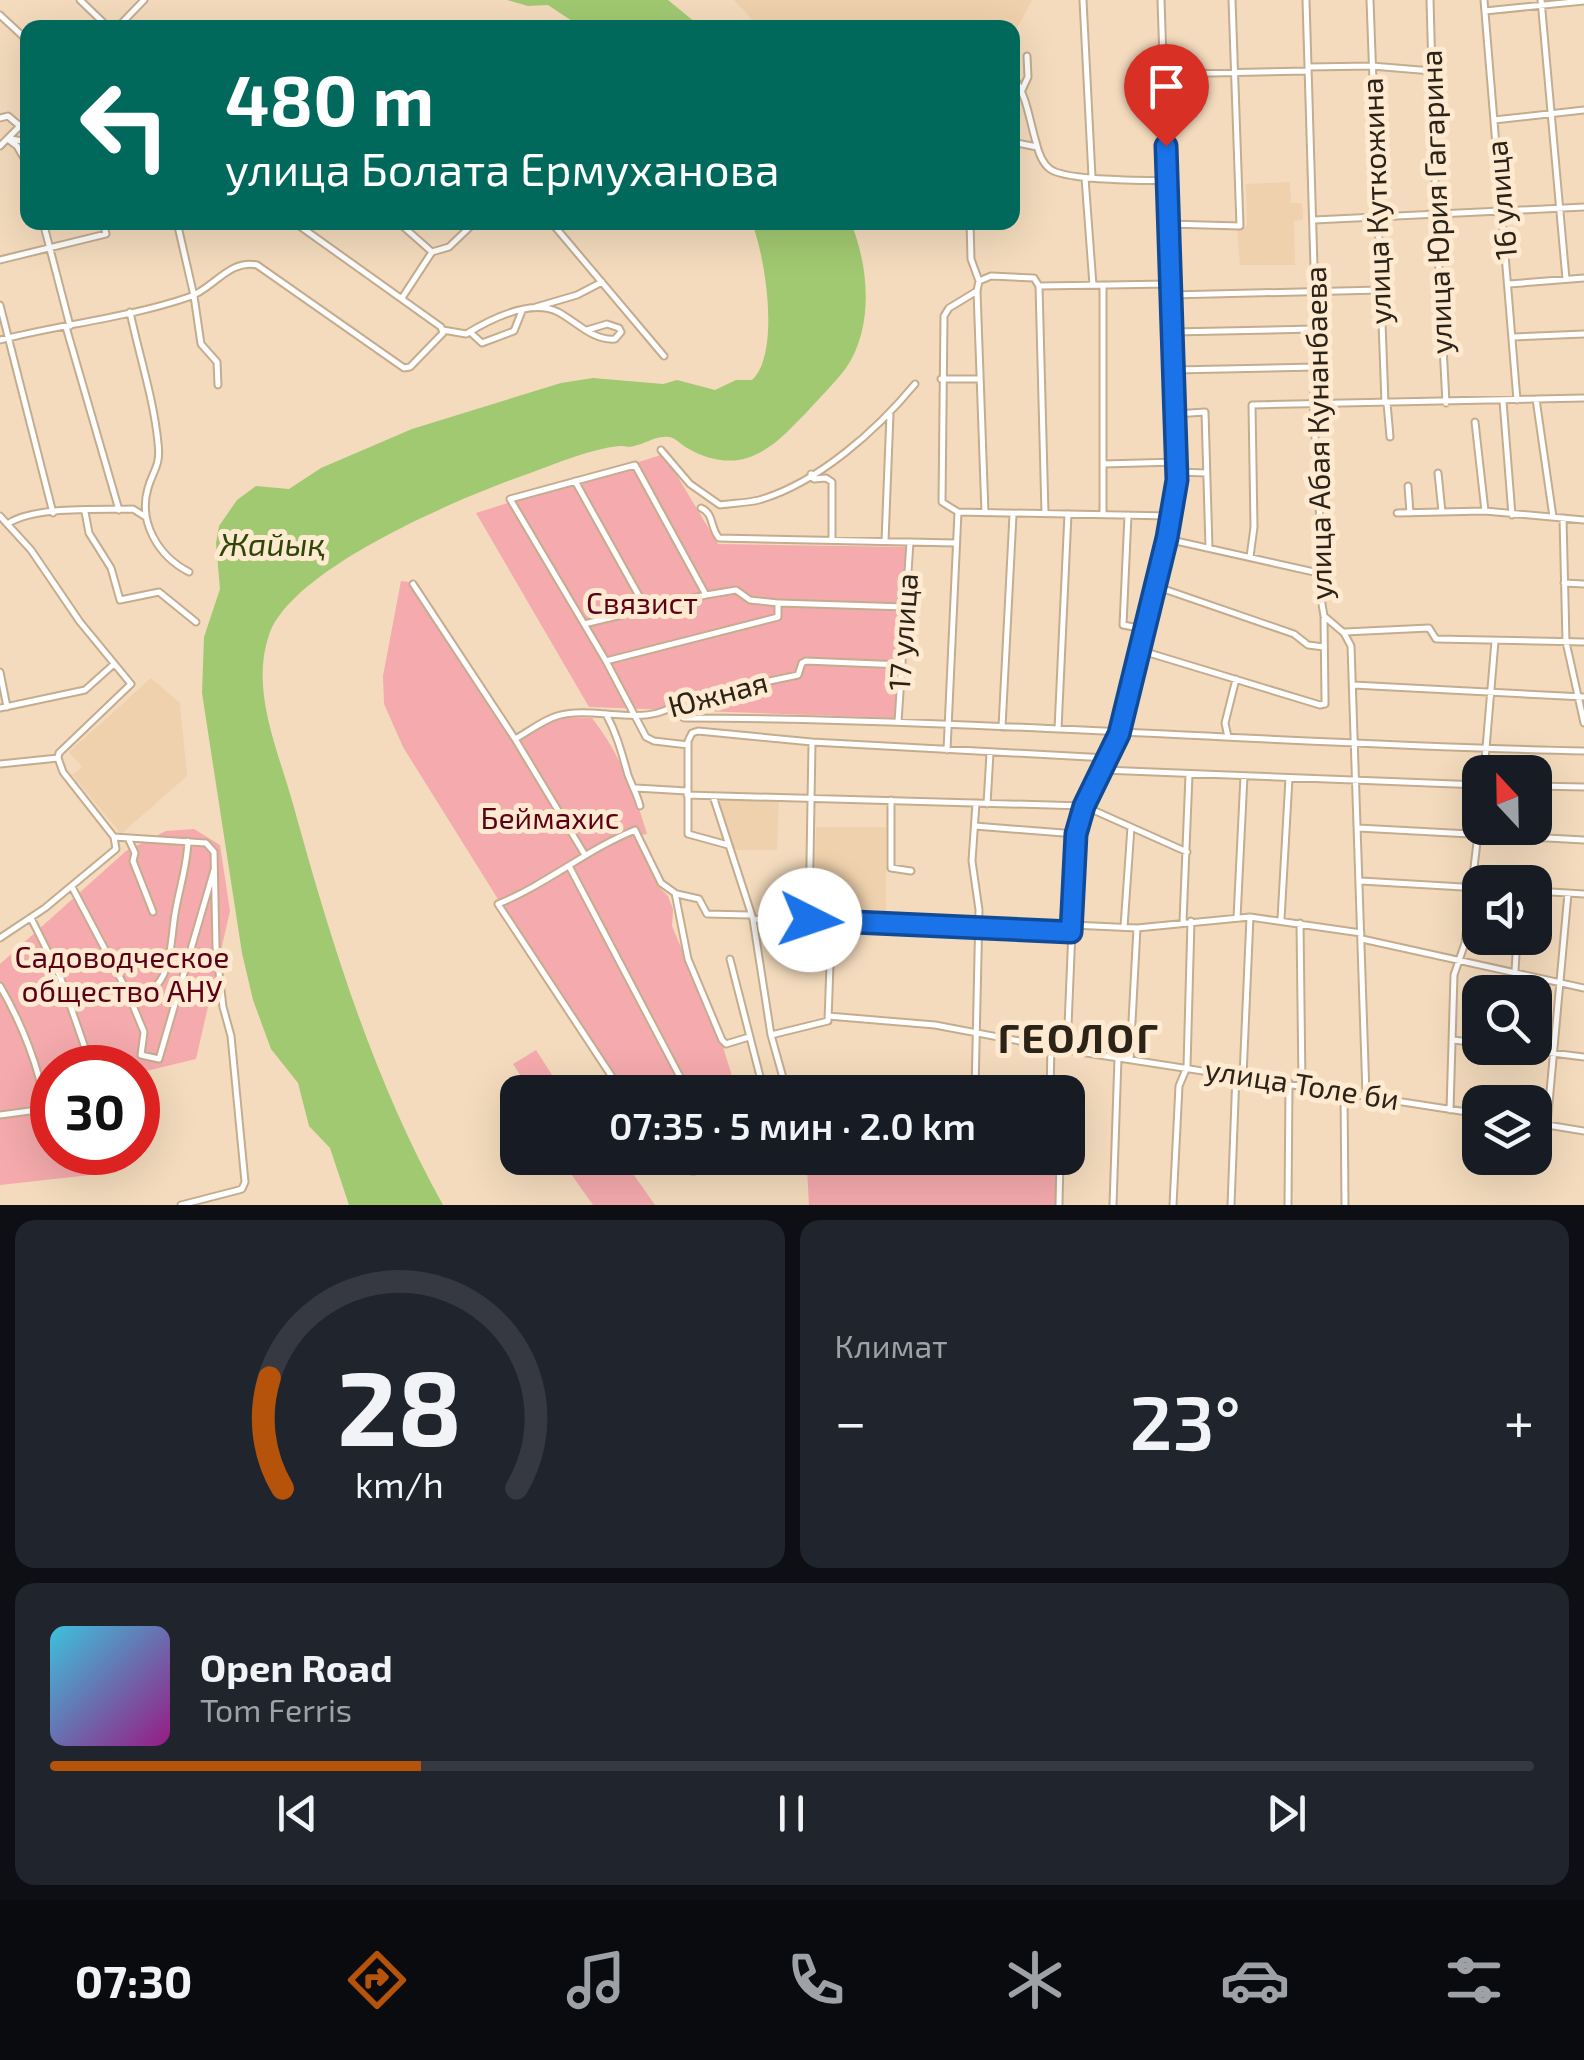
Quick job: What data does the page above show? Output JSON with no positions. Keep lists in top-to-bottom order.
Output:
{
  "streets": {
    "street": [
      "16 улица",
      "улица Куткожина",
      "улица Юрия Гагарина",
      "улица Абая Кунанбаева",
      "17 улица",
      "Южная",
      "улица Толе би"
    ]
  },
  "crossings": [
    ["улица Абая Кунанбаева", "улица Толе би"],
    ["17 улица", "Южная"]
  ],
  "districts": ["ГЕОЛОГ"],
  "water": ["Жайық"],
  "parks": ["Связист", "Беймахис", "Садоводческое общество АНУ"],
  "north": "top",
  "page": {
    "turn": ["480 m", "улица Болата Ермуханова"],
    "limit": "30",
    "trip": "07:35 · 5 мин · 2.0 km",
    "tile": "Климат",
    "heat": ["−", "23°", "+"],
    "song": ["Open Road", "Tom Ferris"],
    "tabs": "07:30",
    "gauge": ["28", "km/h"]
  }
}
